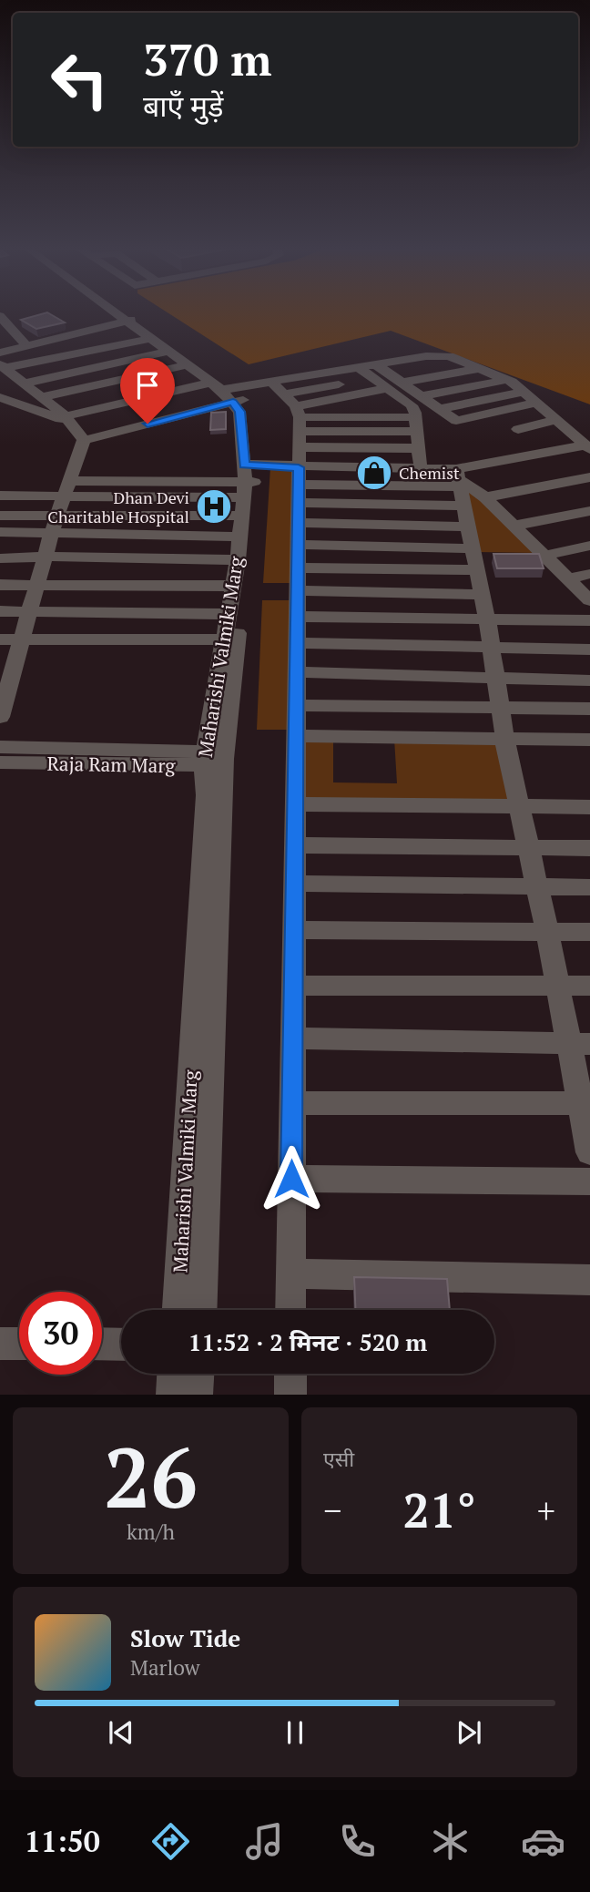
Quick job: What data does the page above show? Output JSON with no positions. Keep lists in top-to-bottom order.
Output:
{
  "streets": {
    "street": ["Maharishi Valmiki Marg", "Raja Ram Marg"]
  },
  "crossings": [
    ["Maharishi Valmiki Marg", "Raja Ram Marg"]
  ],
  "places": {
    "shop": ["Chemist"],
    "hospital": ["Dhan Devi Charitable Hospital"]
  },
  "page": {
    "turn": ["370 m", "बाएँ मुड़ें"],
    "limit": "30",
    "trip": "11:52 · 2 मिनट · 520 m",
    "tile": [
      ["26", "km/h"],
      "एसी"
    ],
    "heat": ["−", "21°", "+"],
    "song": ["Slow Tide", "Marlow"],
    "tabs": "11:50"
  }
}
